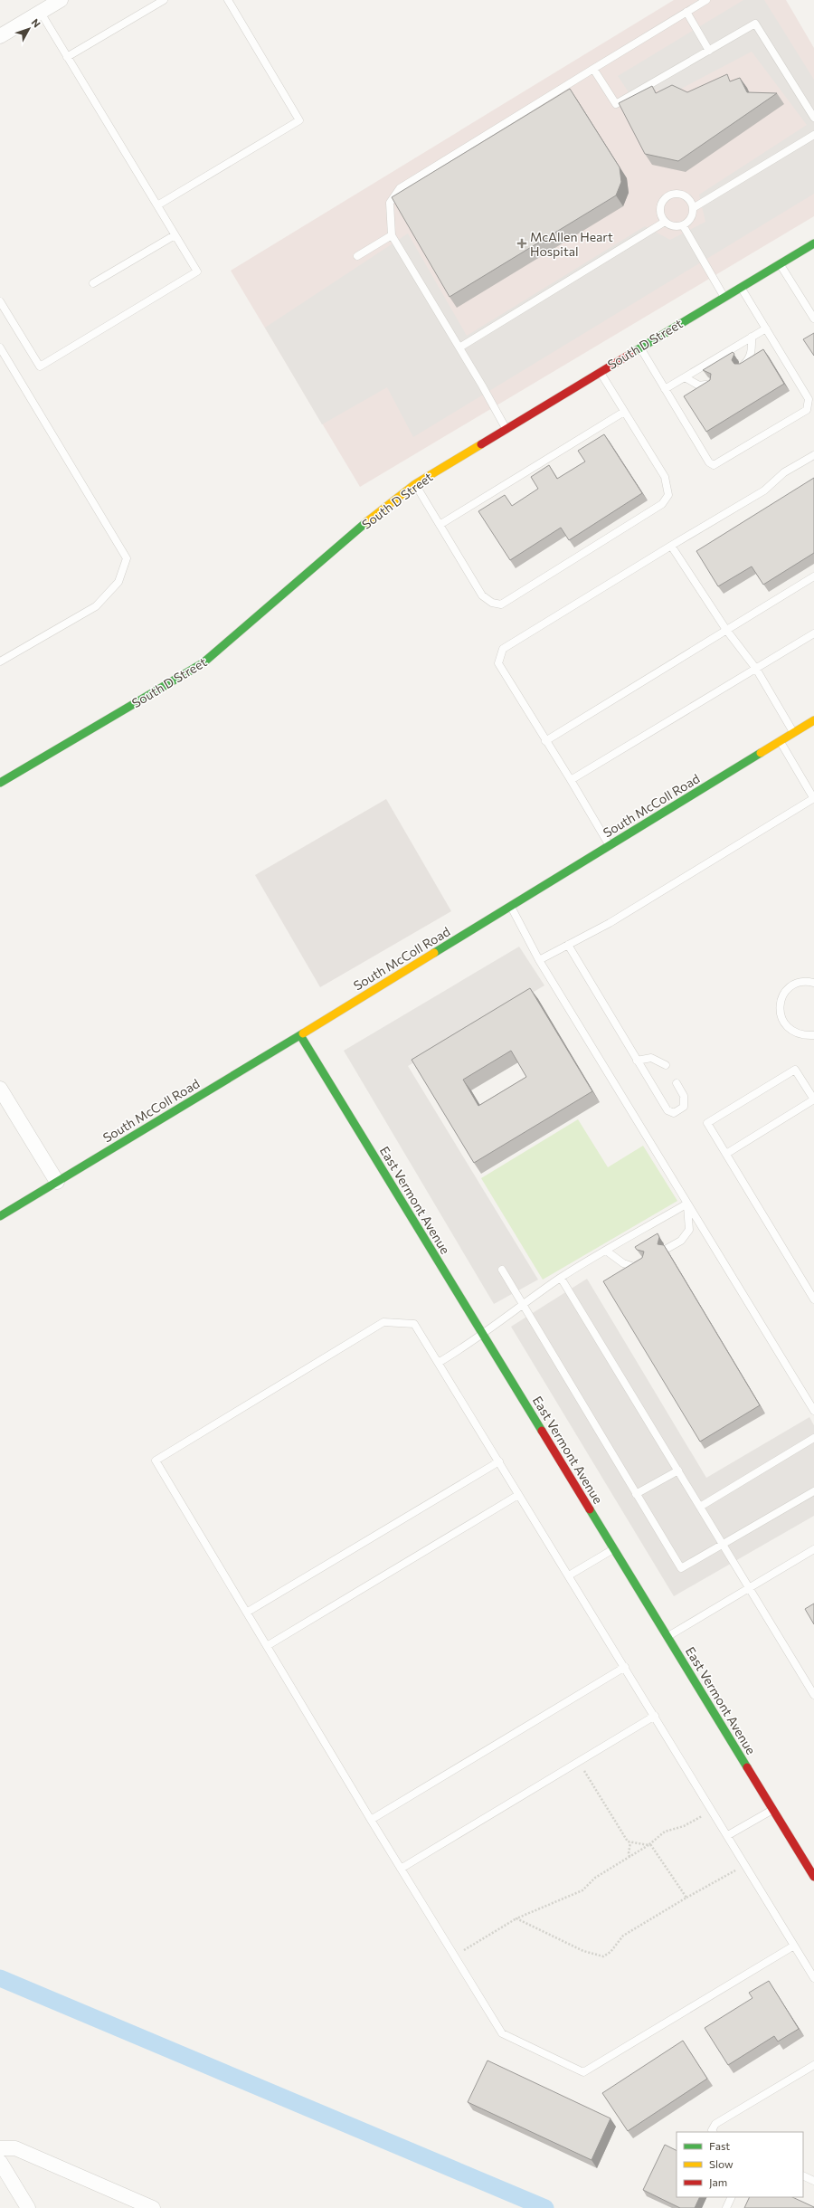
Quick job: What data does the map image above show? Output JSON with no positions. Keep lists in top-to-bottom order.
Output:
{
  "streets": {
    "street": ["South D Street", "South McColl Road", "East Vermont Avenue"]
  },
  "crossings": [
    ["South McColl Road", "East Vermont Avenue"]
  ],
  "places": {
    "health": ["McAllen Heart Hospital"]
  },
  "legend": ["Fast", "Slow", "Jam"],
  "north": "top right"
}
